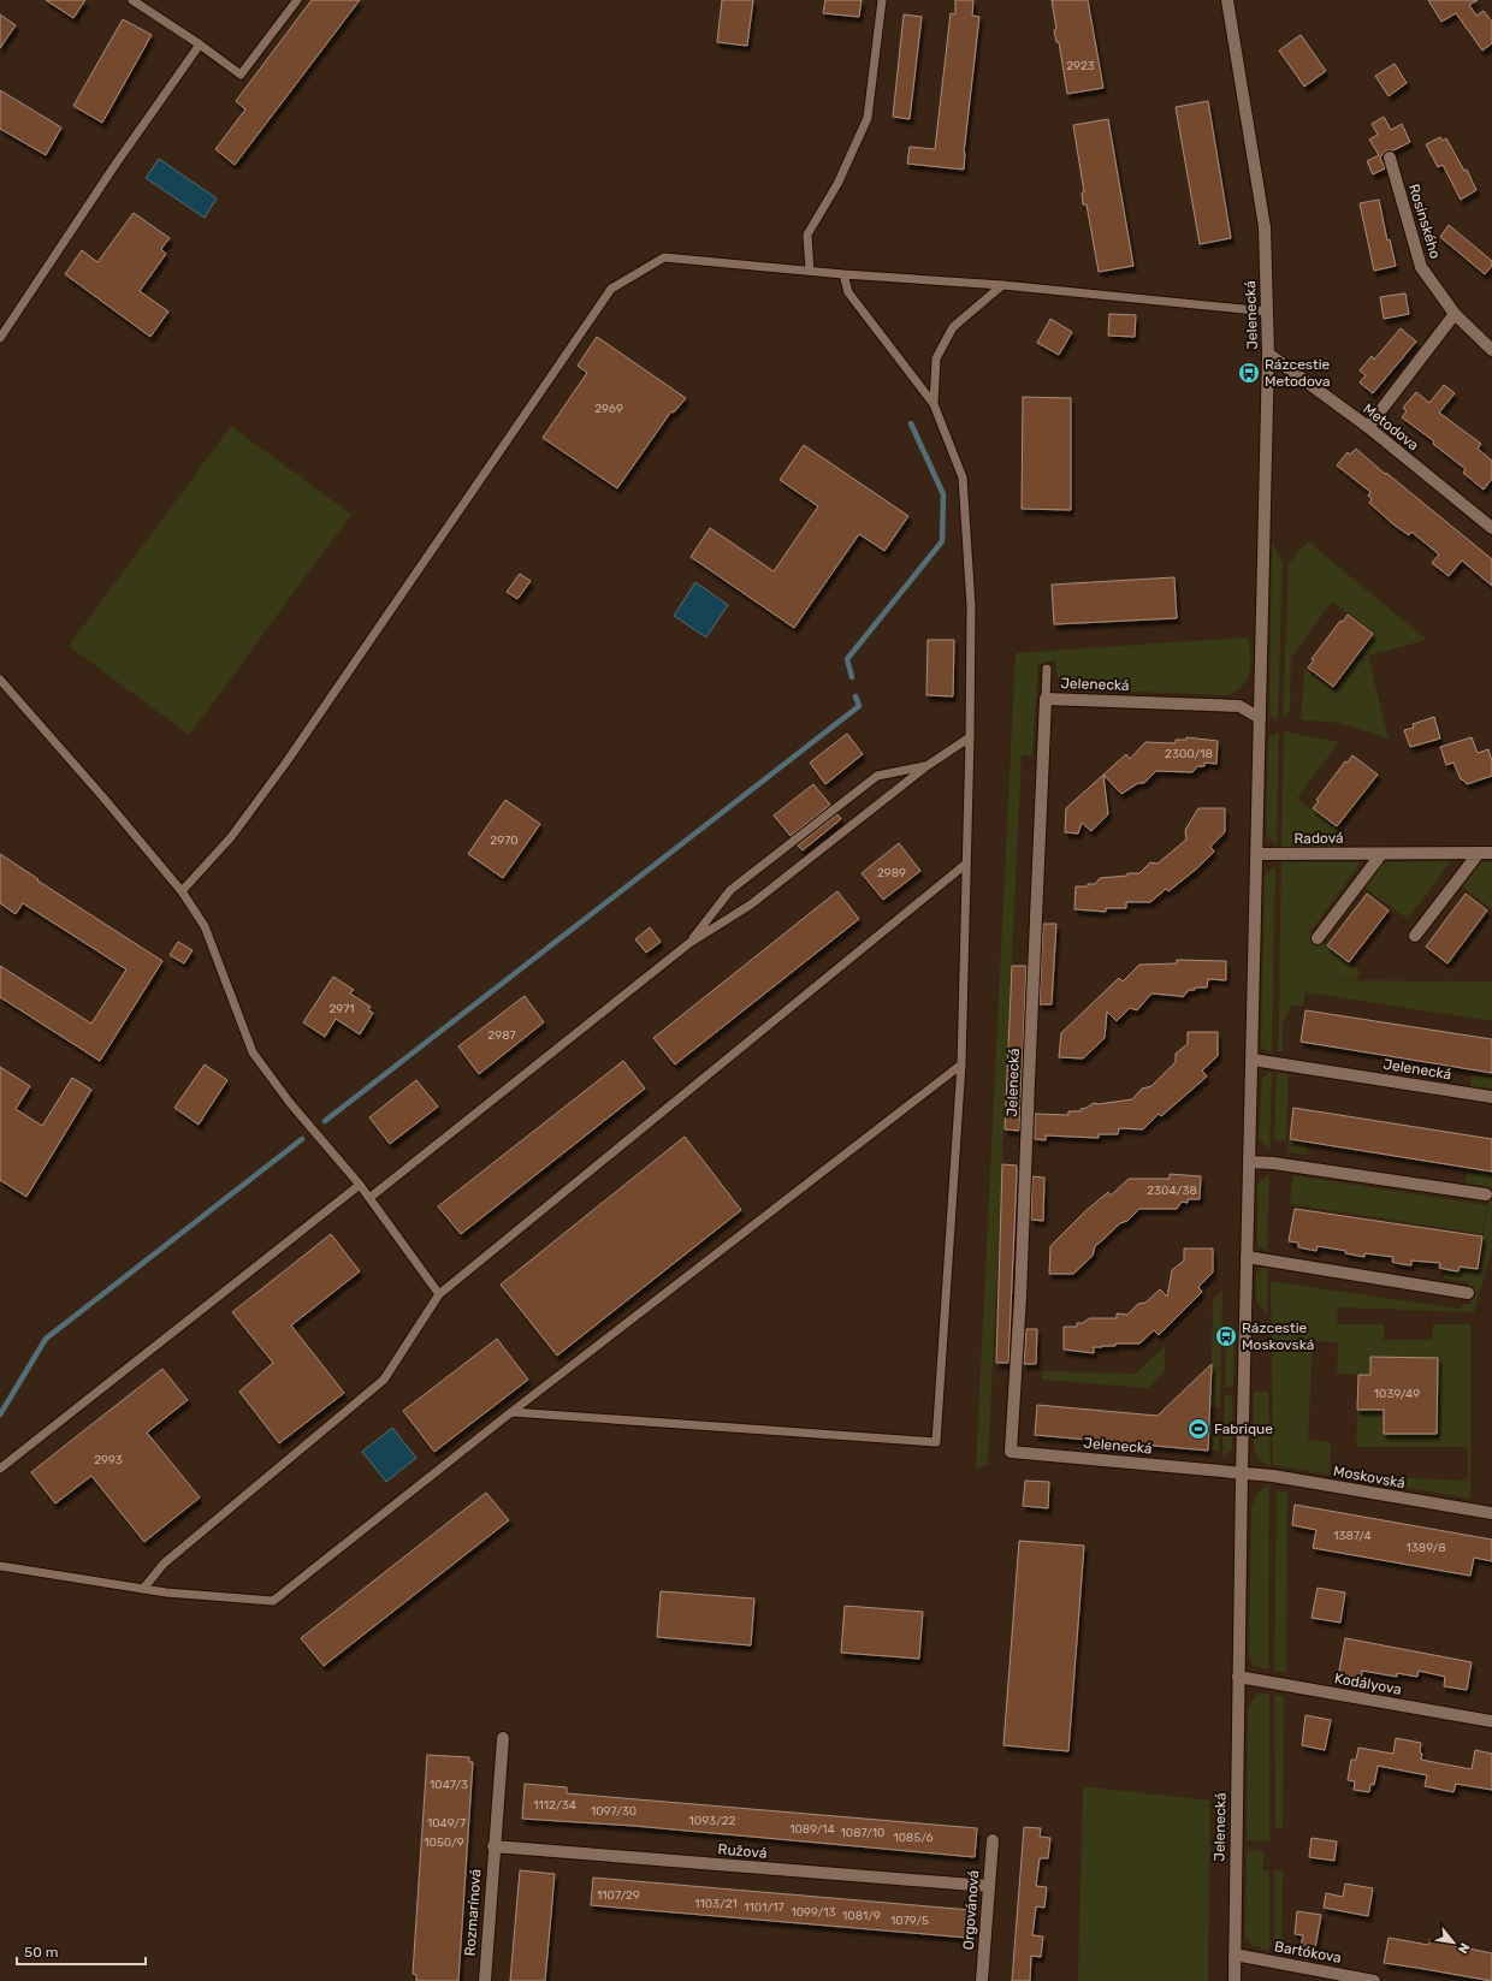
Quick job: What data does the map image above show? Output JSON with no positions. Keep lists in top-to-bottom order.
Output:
{
  "streets": {
    "street": [
      "Rosinského",
      "Jelenecká",
      "Metodova",
      "Radová",
      "Moskovská",
      "Kodályova",
      "Ružová",
      "Orgovánová",
      "Rozmarínová",
      "Bartókova"
    ]
  },
  "crossings": [
    ["Jelenecká", "Metodova"],
    ["Jelenecká", "Radová"],
    ["Jelenecká", "Moskovská"],
    ["Jelenecká", "Kodályova"],
    ["Jelenecká", "Bartókova"],
    ["Ružová", "Orgovánová"],
    ["Ružová", "Rozmarínová"]
  ],
  "places": {
    "bus stop": ["Rázcestie Metodova", "Rázcestie Moskovská"],
    "sports": ["Fabrique"]
  },
  "house_numbers": [
    "2923",
    "2969",
    "2300/18",
    "2970",
    "2989",
    "2971",
    "2987",
    "2304/38",
    "1039/49",
    "2993",
    "1387/4",
    "1389/8",
    "1047/3",
    "1112/34",
    "1097/30",
    "1093/22",
    "1049/7",
    "1089/14",
    "1087/10",
    "1085/6",
    "1050/9",
    "1107/29",
    "1103/21",
    "1101/17",
    "1099/13",
    "1081/9",
    "1079/5"
  ],
  "scale_bar": "50 m",
  "north": "bottom right"
}
